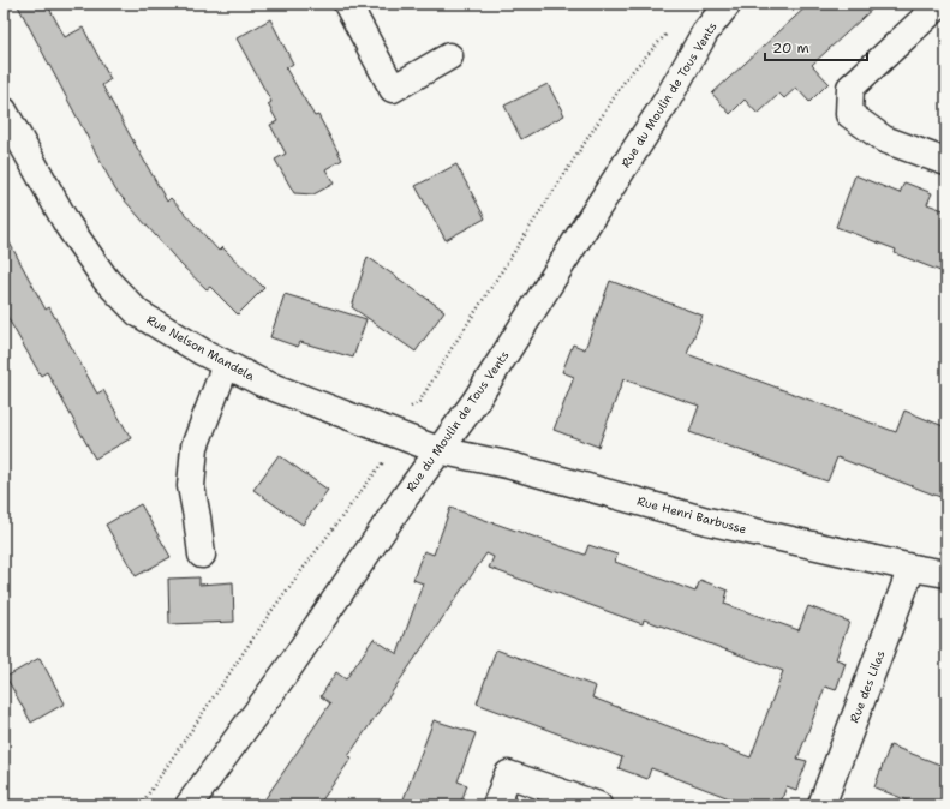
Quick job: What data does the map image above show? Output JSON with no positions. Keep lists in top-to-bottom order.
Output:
{
  "streets": {
    "street": [
      "Rue du Moulin de Tous Vents",
      "Rue Nelson Mandela",
      "Rue Henri Barbusse",
      "Rue des Lilas"
    ]
  },
  "crossings": [
    ["Rue du Moulin de Tous Vents", "Rue Nelson Mandela"],
    ["Rue du Moulin de Tous Vents", "Rue Henri Barbusse"],
    ["Rue Nelson Mandela", "Rue Henri Barbusse"],
    ["Rue Henri Barbusse", "Rue des Lilas"]
  ],
  "scale_bar": "20 m"
}
